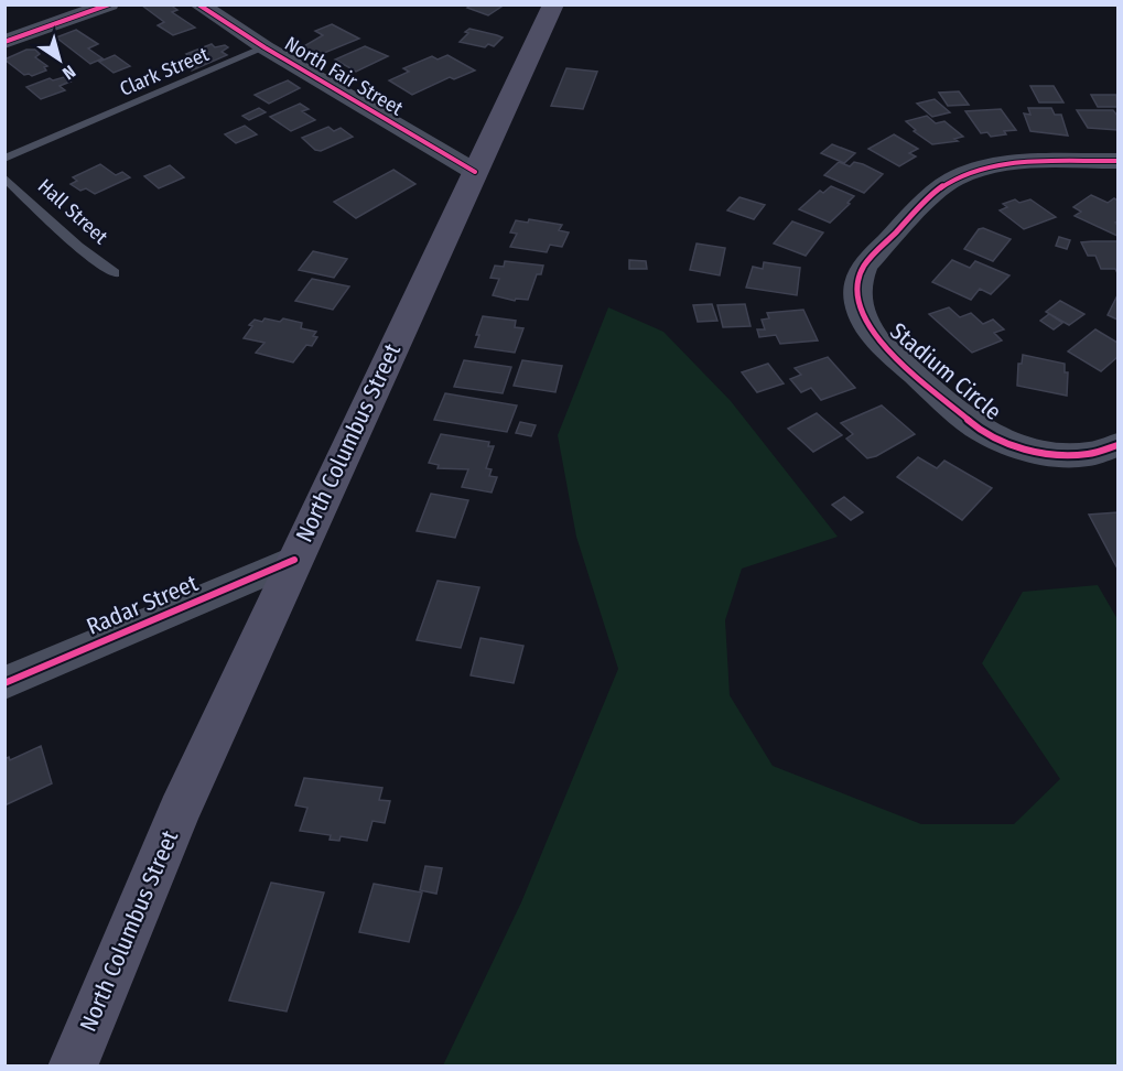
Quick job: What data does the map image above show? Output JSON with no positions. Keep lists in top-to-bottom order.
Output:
{
  "streets": {
    "main road": ["North Columbus Street"],
    "street": ["North Fair Street", "Stadium Circle", "Radar Street"],
    "lane": ["Clark Street", "Hall Street"]
  },
  "crossings": [
    ["Clark Street", "North Fair Street"],
    ["North Fair Street", "North Columbus Street"],
    ["North Columbus Street", "Radar Street"]
  ],
  "north": "bottom right"
}
